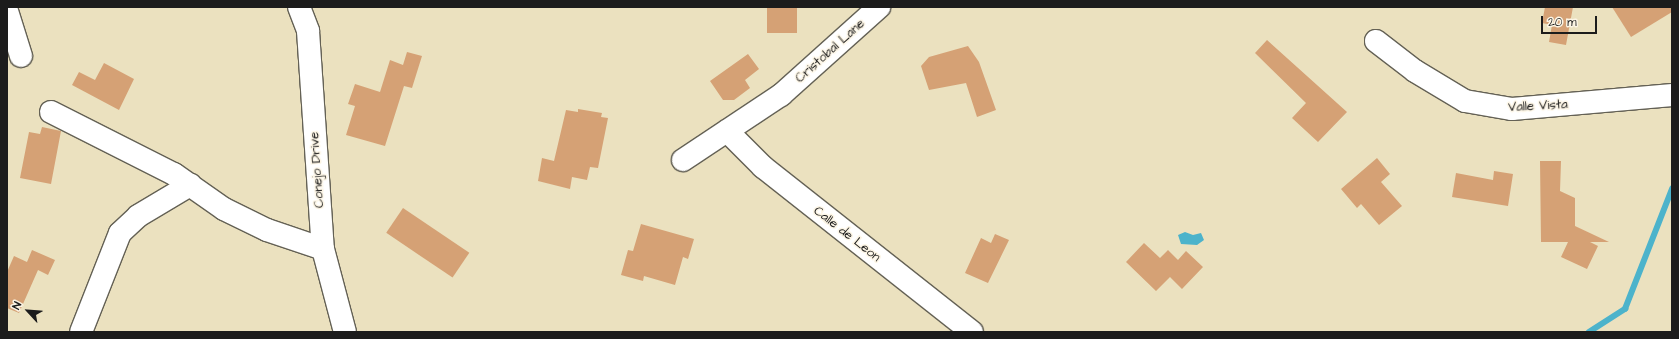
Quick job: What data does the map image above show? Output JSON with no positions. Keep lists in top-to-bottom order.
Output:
{
  "streets": {
    "street": [
      "Cristobal Lane",
      "Valle Vista",
      "Conejo Drive",
      "Calle de Leon"
    ]
  },
  "crossings": [
    ["Cristobal Lane", "Calle de Leon"]
  ],
  "scale_bar": "20 m",
  "north": "top left"
}
